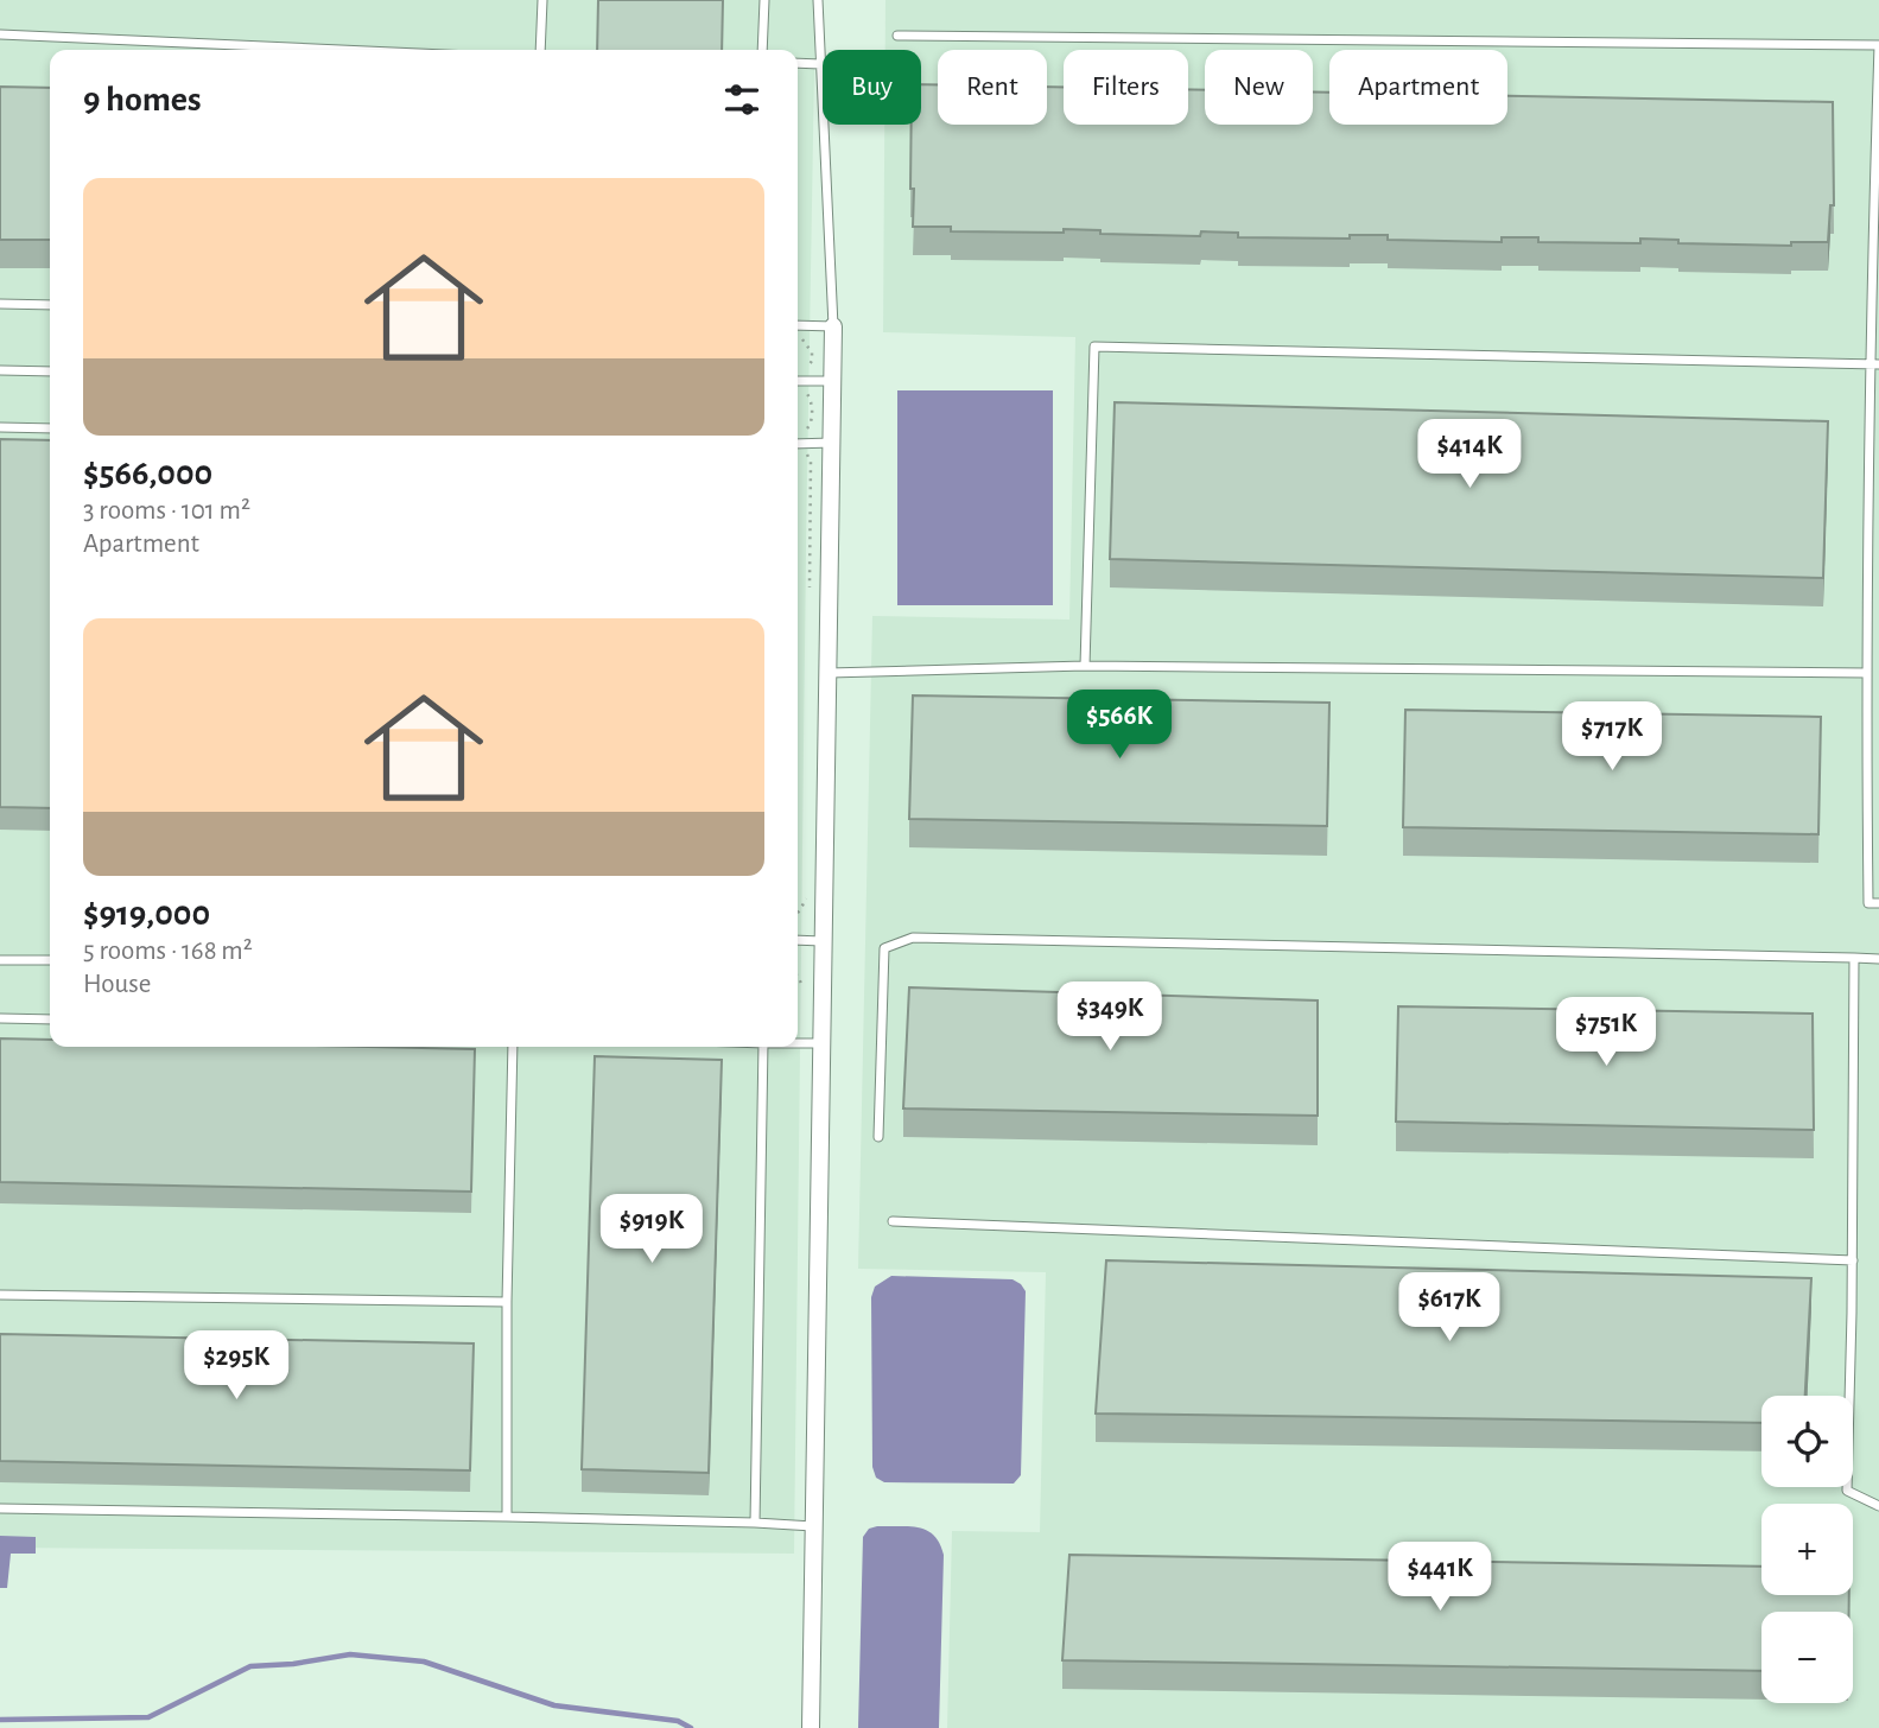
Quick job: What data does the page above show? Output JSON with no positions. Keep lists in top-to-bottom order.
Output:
{
  "page": {
    "chip": [
      "Buy",
      "Rent",
      "Filters",
      "New",
      "Apartment"
    ],
    "heading": "9 homes",
    "list": [
      {
        "name": "$566,000",
        "note": "3 rooms · 101 m² · Apartment"
      },
      {
        "name": "$919,000",
        "note": "5 rooms · 168 m² · House"
      }
    ],
    "price": [
      "$414K",
      "$566K",
      "$717K",
      "$349K",
      "$751K",
      "$919K",
      "$617K",
      "$295K",
      "$441K"
    ],
    "map_buttons": ["+", "−"]
  }
}
